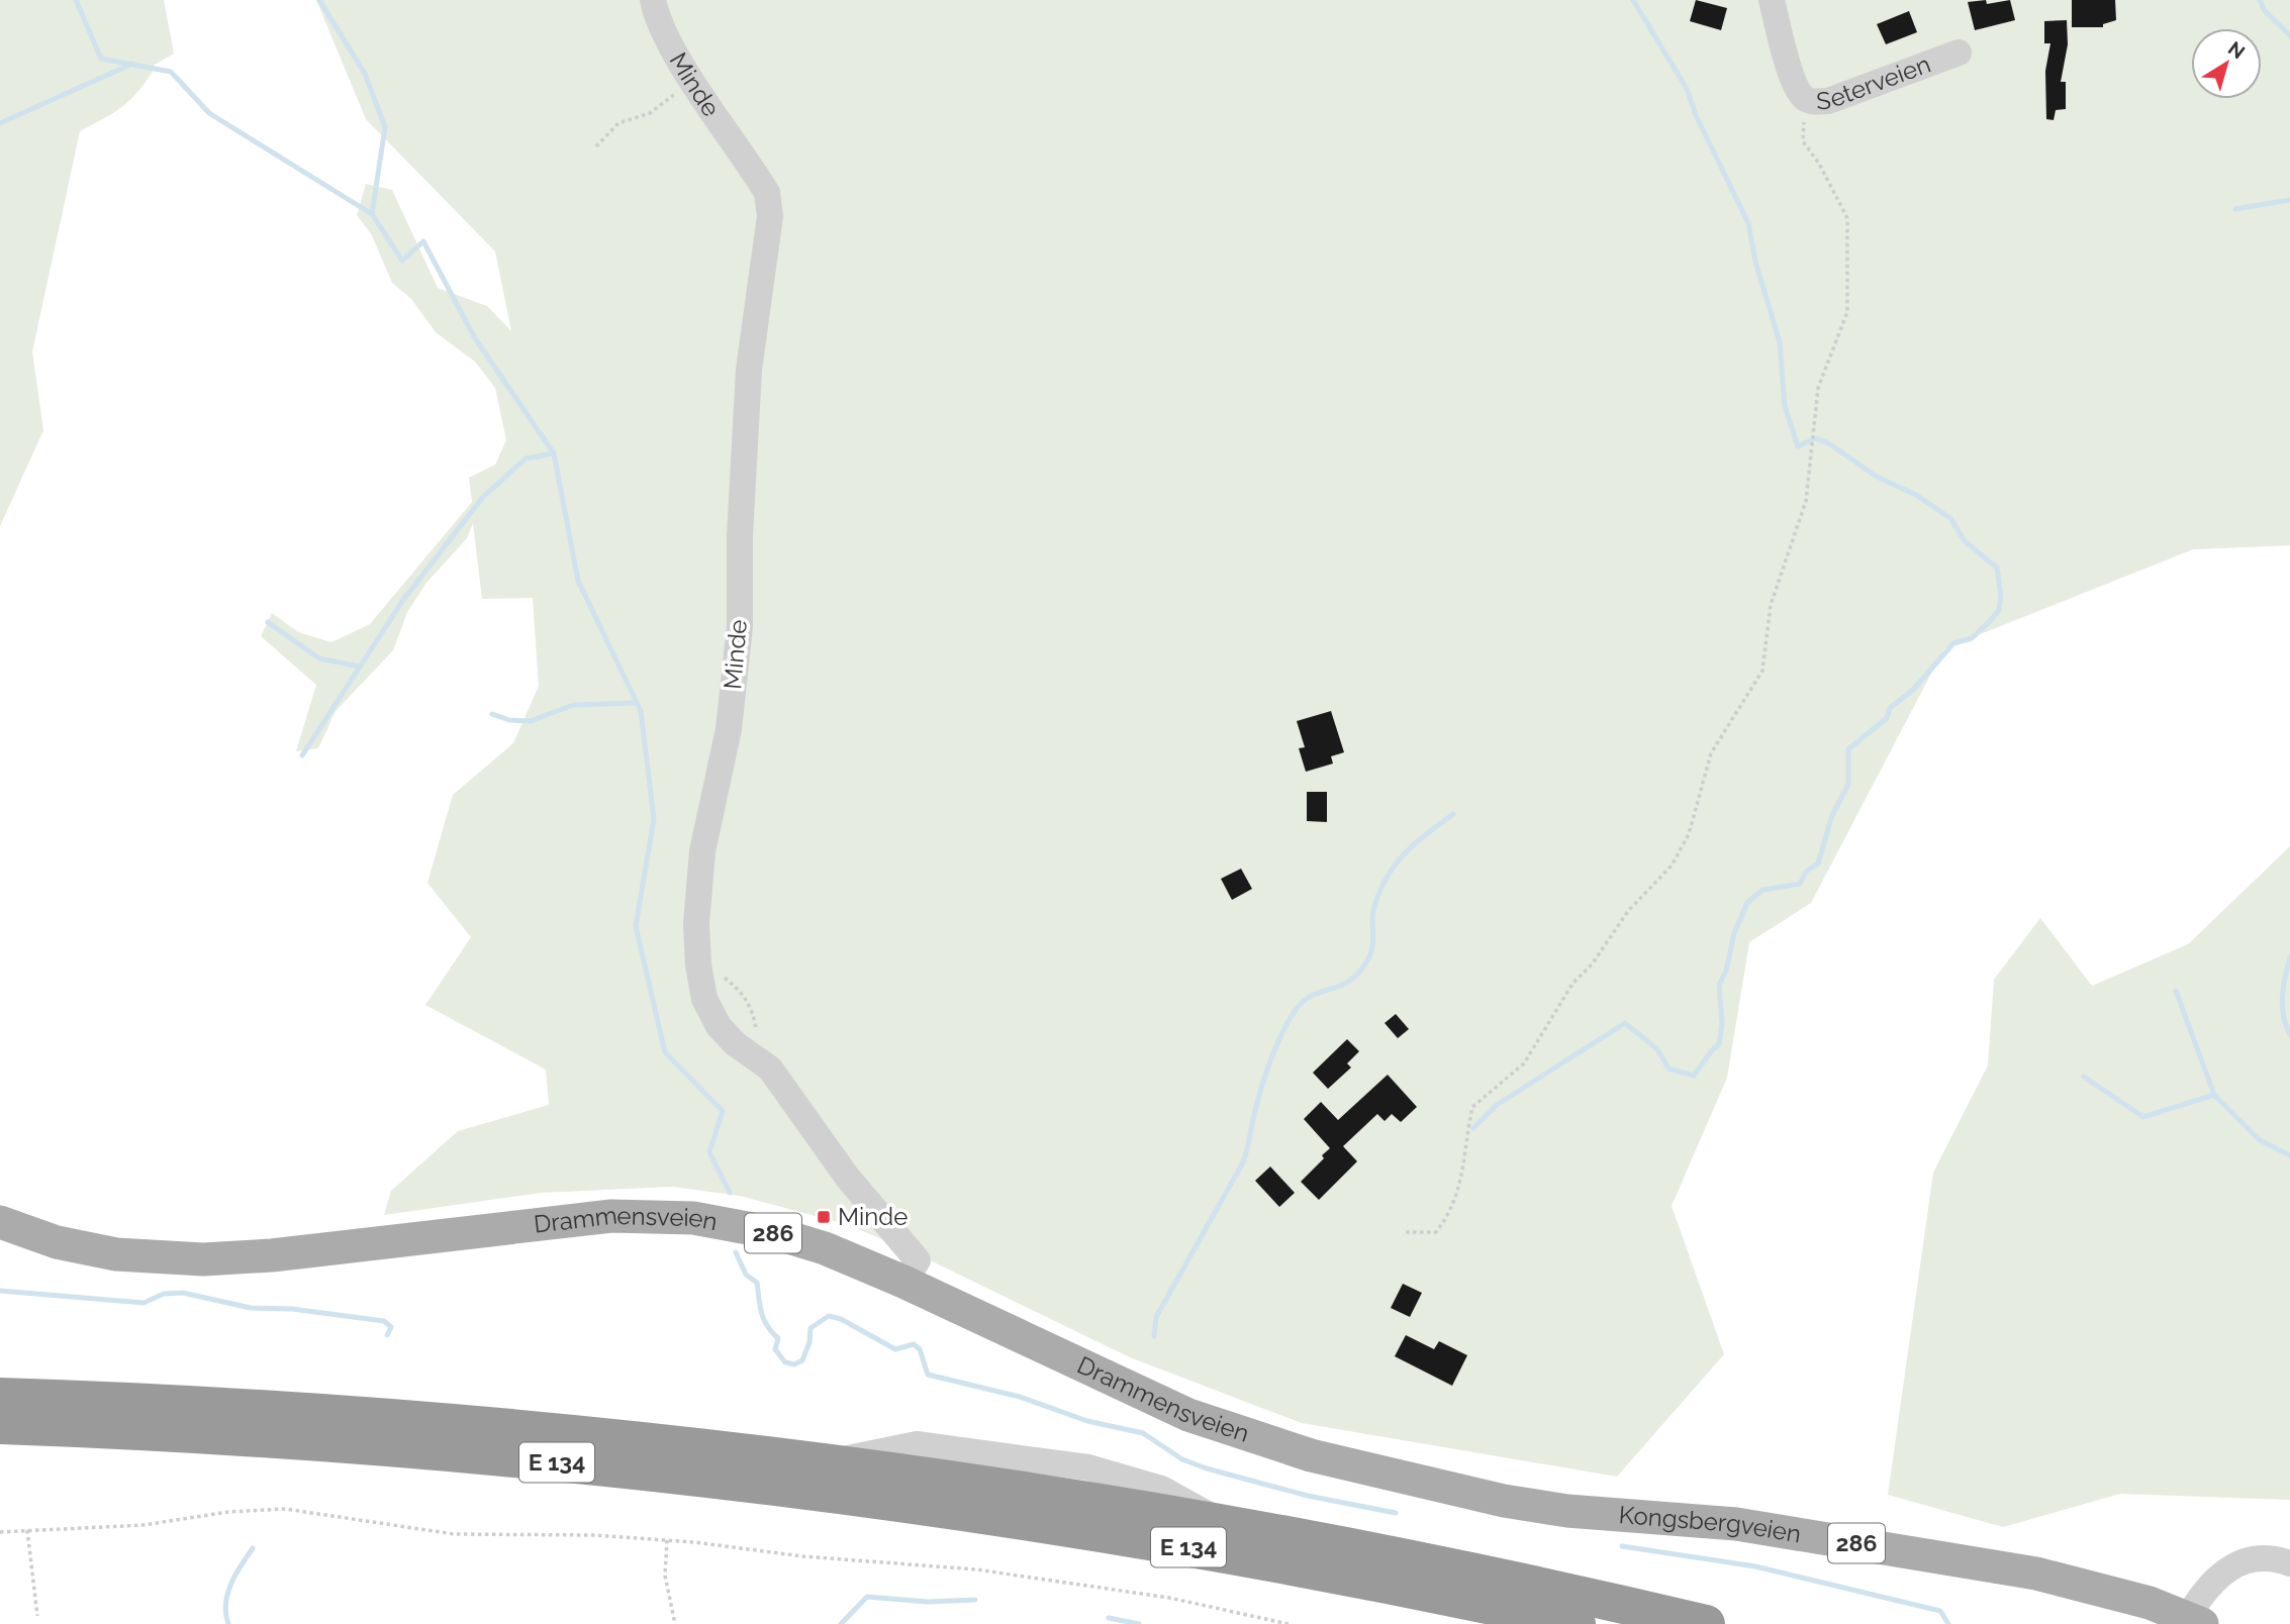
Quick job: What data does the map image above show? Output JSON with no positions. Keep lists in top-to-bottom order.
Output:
{
  "streets": {
    "highway": ["E 134"],
    "main road": ["Drammensveien", "286", "Kongsbergveien"],
    "street": ["Seterveien", "Minde"]
  },
  "crossings": [
    ["Minde", "Drammensveien"],
    ["Drammensveien", "Kongsbergveien"]
  ],
  "places": {
    "transit": ["Minde"]
  },
  "north": "top right"
}
